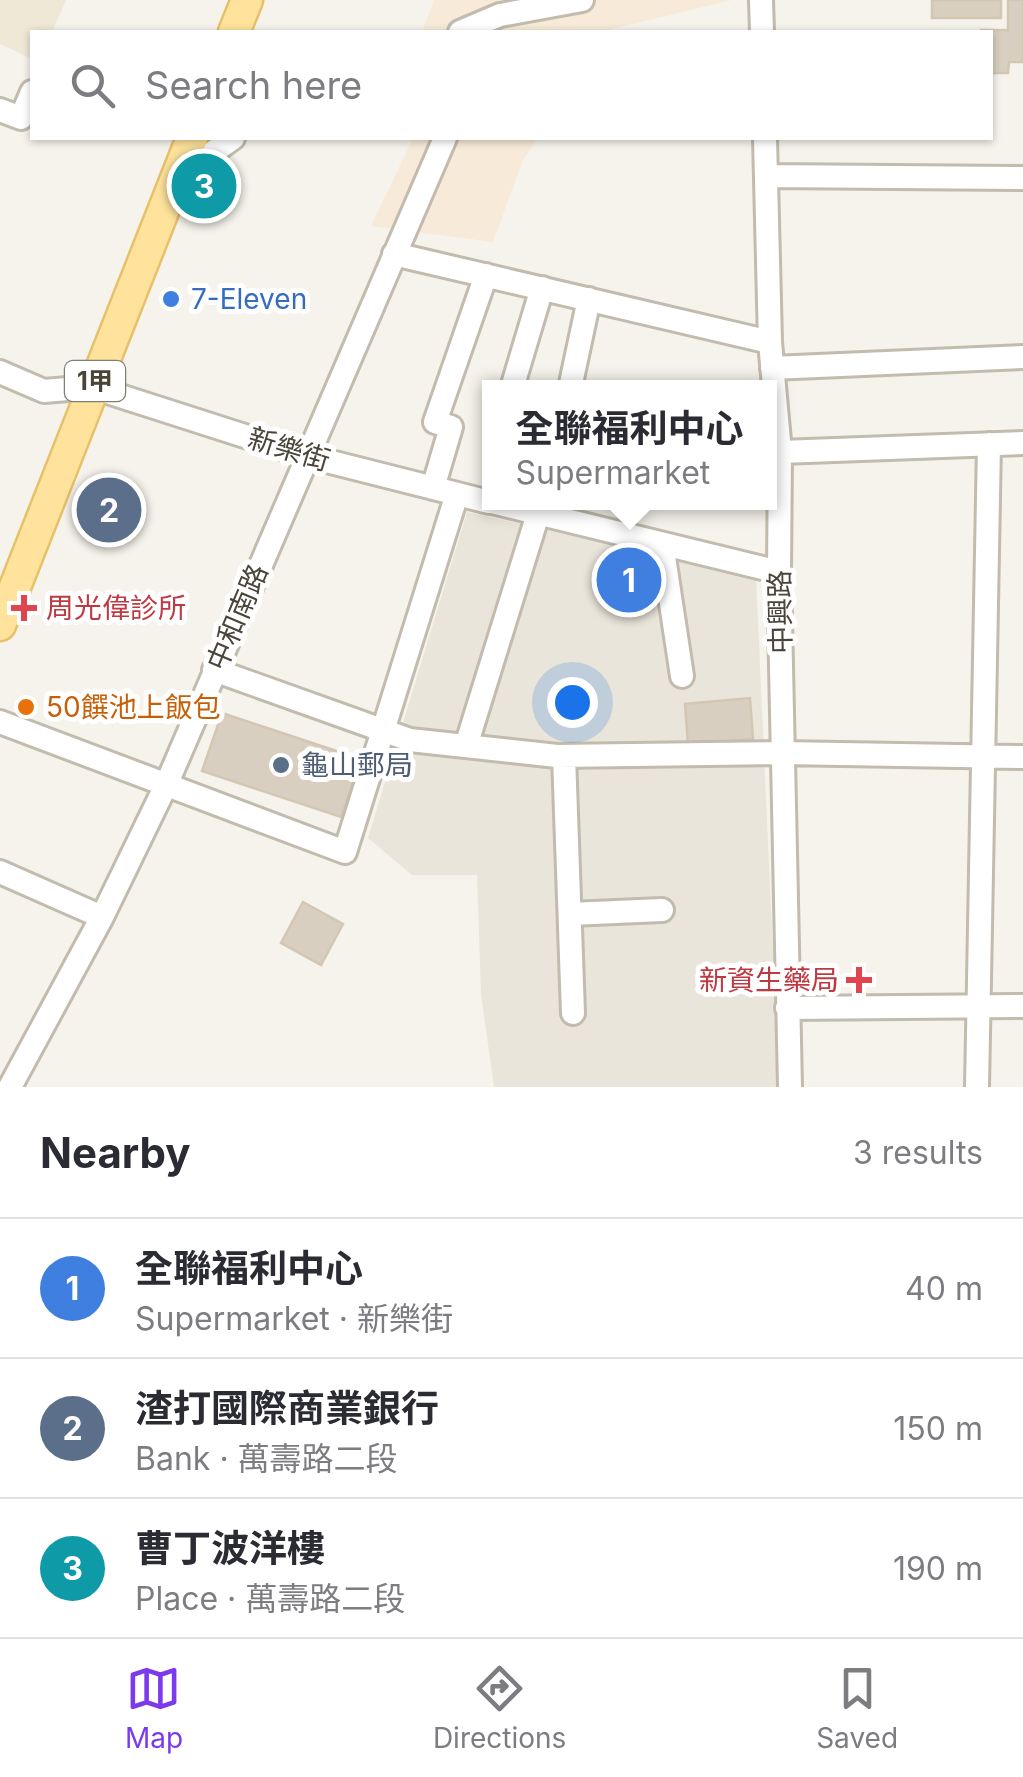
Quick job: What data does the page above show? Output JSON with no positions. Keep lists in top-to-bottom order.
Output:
{
  "streets": {
    "main road": ["1甲"],
    "street": ["新樂街", "中興路", "中和南路"]
  },
  "crossings": [
    ["1甲", "新樂街"],
    ["新樂街", "中興路"],
    ["新樂街", "中和南路"]
  ],
  "places": {
    "other": ["7-Eleven", "50饌池上飯包", "龜山郵局"],
    "health": ["周光偉診所", "新資生藥局"]
  },
  "page": {
    "search": "Search here",
    "pins": ["3", "2", "1"],
    "popup": ["全聯福利中心", "Supermarket"],
    "heading": ["Nearby", "3 results"],
    "list": [
      {
        "mark": "1",
        "name": "全聯福利中心",
        "note": "Supermarket · 新樂街",
        "value": "40 m"
      },
      {
        "mark": "2",
        "name": "渣打國際商業銀行",
        "note": "Bank · 萬壽路二段",
        "value": "150 m"
      },
      {
        "mark": "3",
        "name": "曹丁波洋樓",
        "note": "Place · 萬壽路二段",
        "value": "190 m"
      }
    ],
    "nav": ["Map", "Directions", "Saved"]
  }
}
